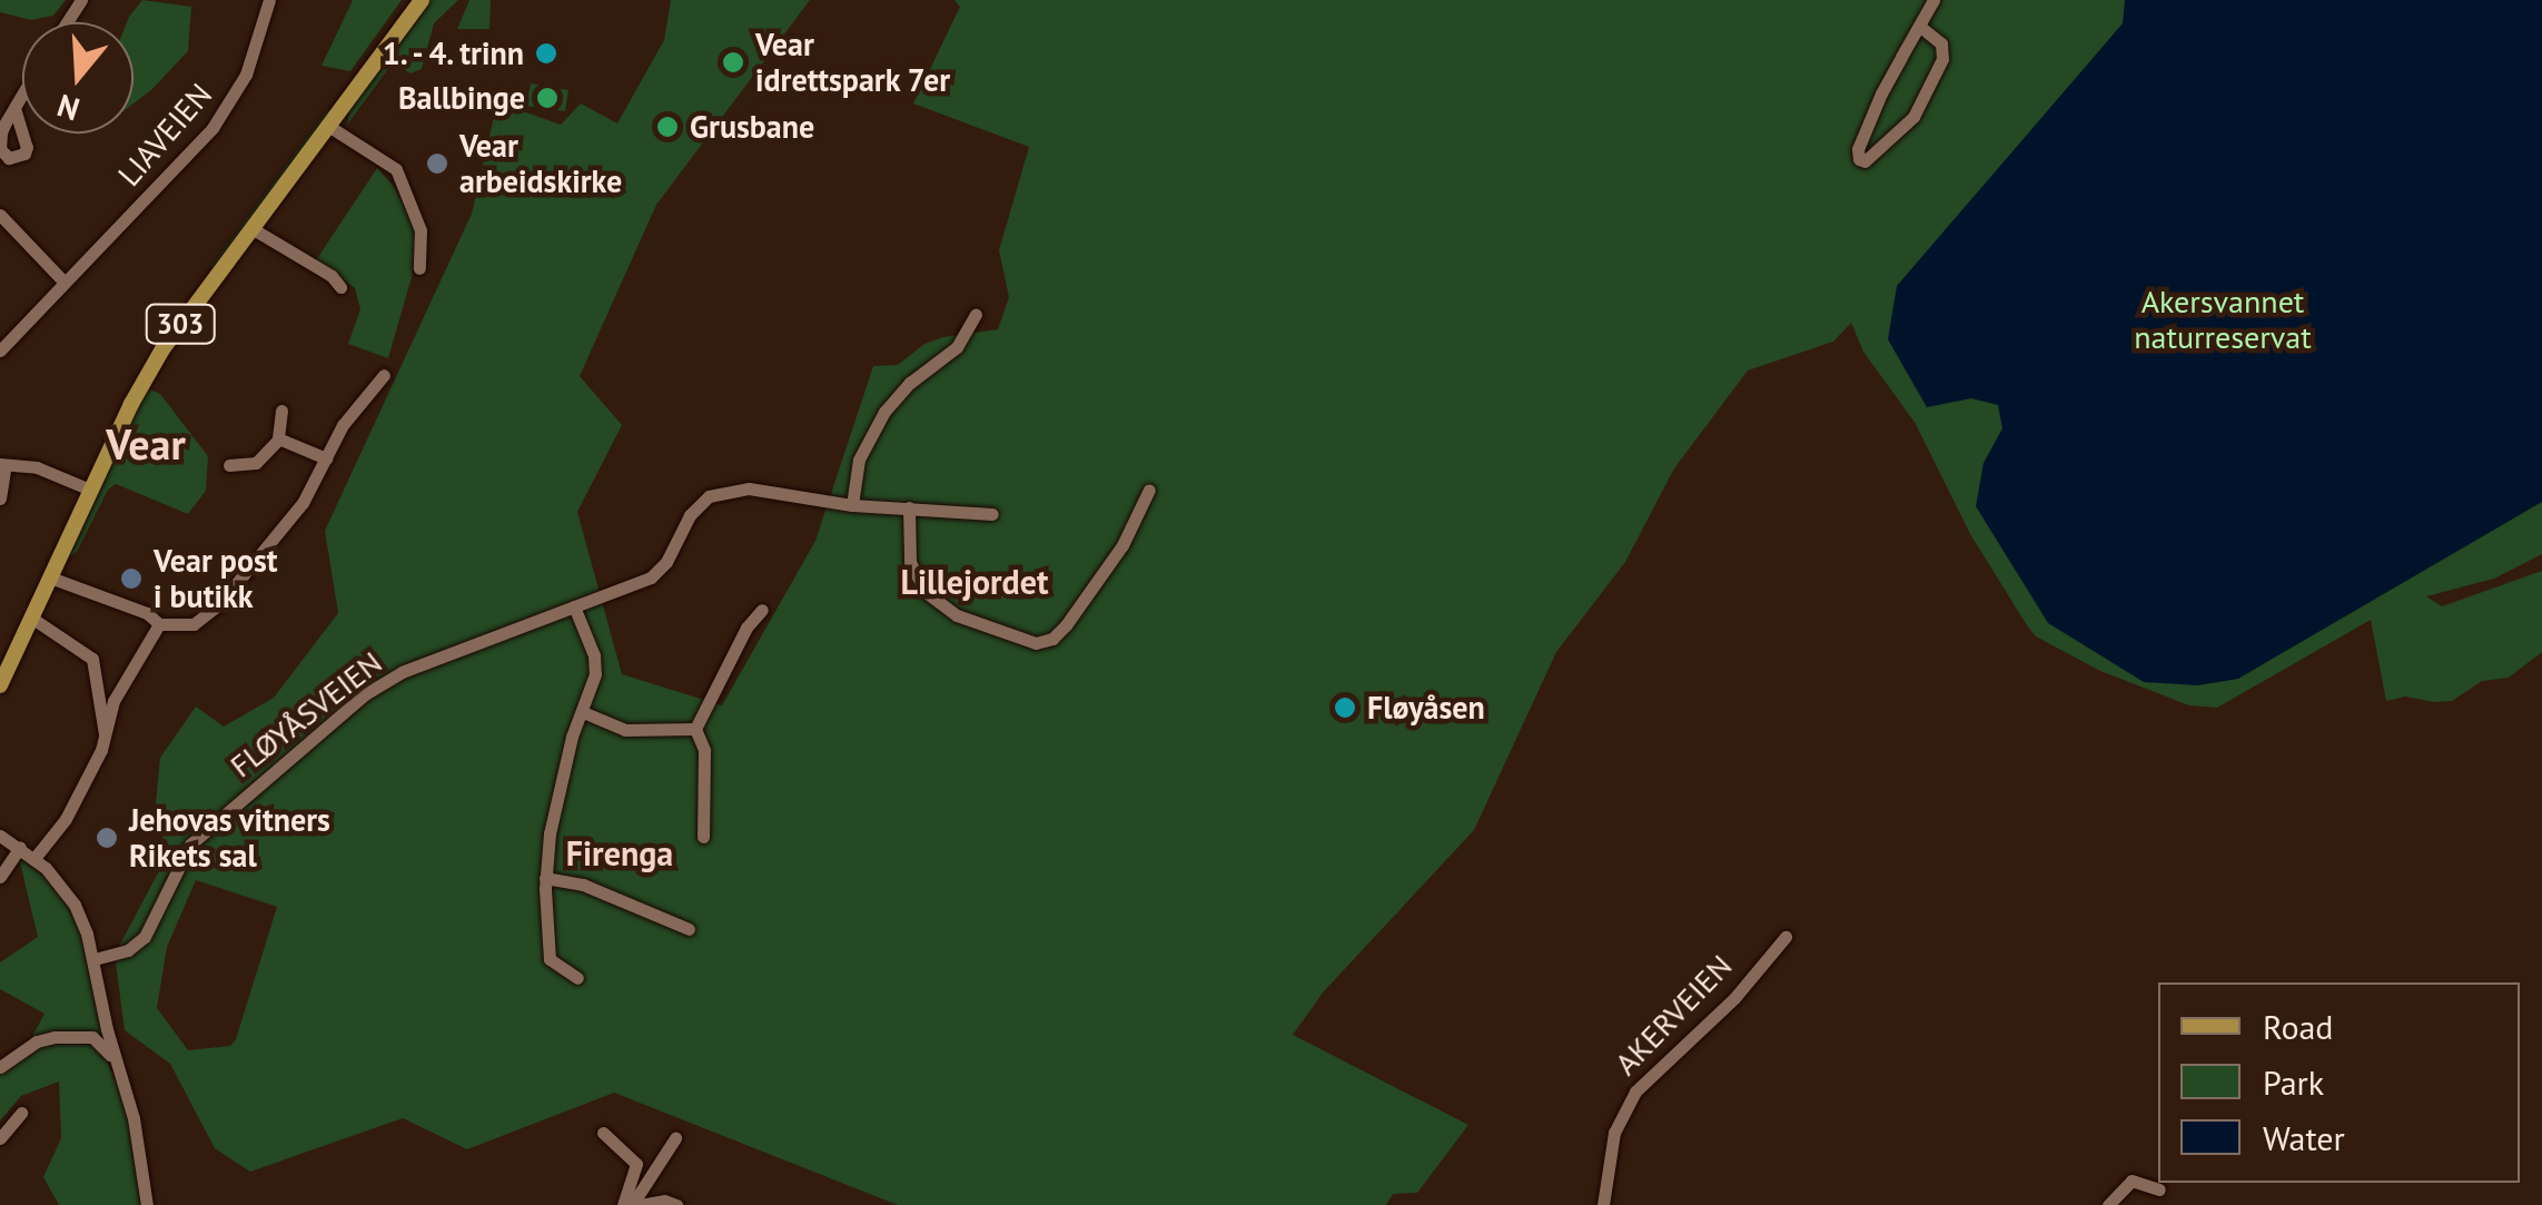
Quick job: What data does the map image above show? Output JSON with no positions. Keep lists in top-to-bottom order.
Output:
{
  "streets": {
    "main road": ["303"],
    "street": ["LIAVEIEN", "FLØYÅSVEIEN", "AKERVEIEN"]
  },
  "districts": ["Vear", "Lillejordet", "Firenga"],
  "parks": ["Akersvannet naturreservat"],
  "places": [
    "1. - 4. trinn",
    "Vear idrettspark 7er",
    "Ballbinge",
    "Grusbane",
    "Vear arbeidskirke",
    "Vear post i butikk",
    "Fløyåsen",
    "Jehovas vitners Rikets sal"
  ],
  "legend": ["Road", "Park", "Water"],
  "north": "bottom"
}
